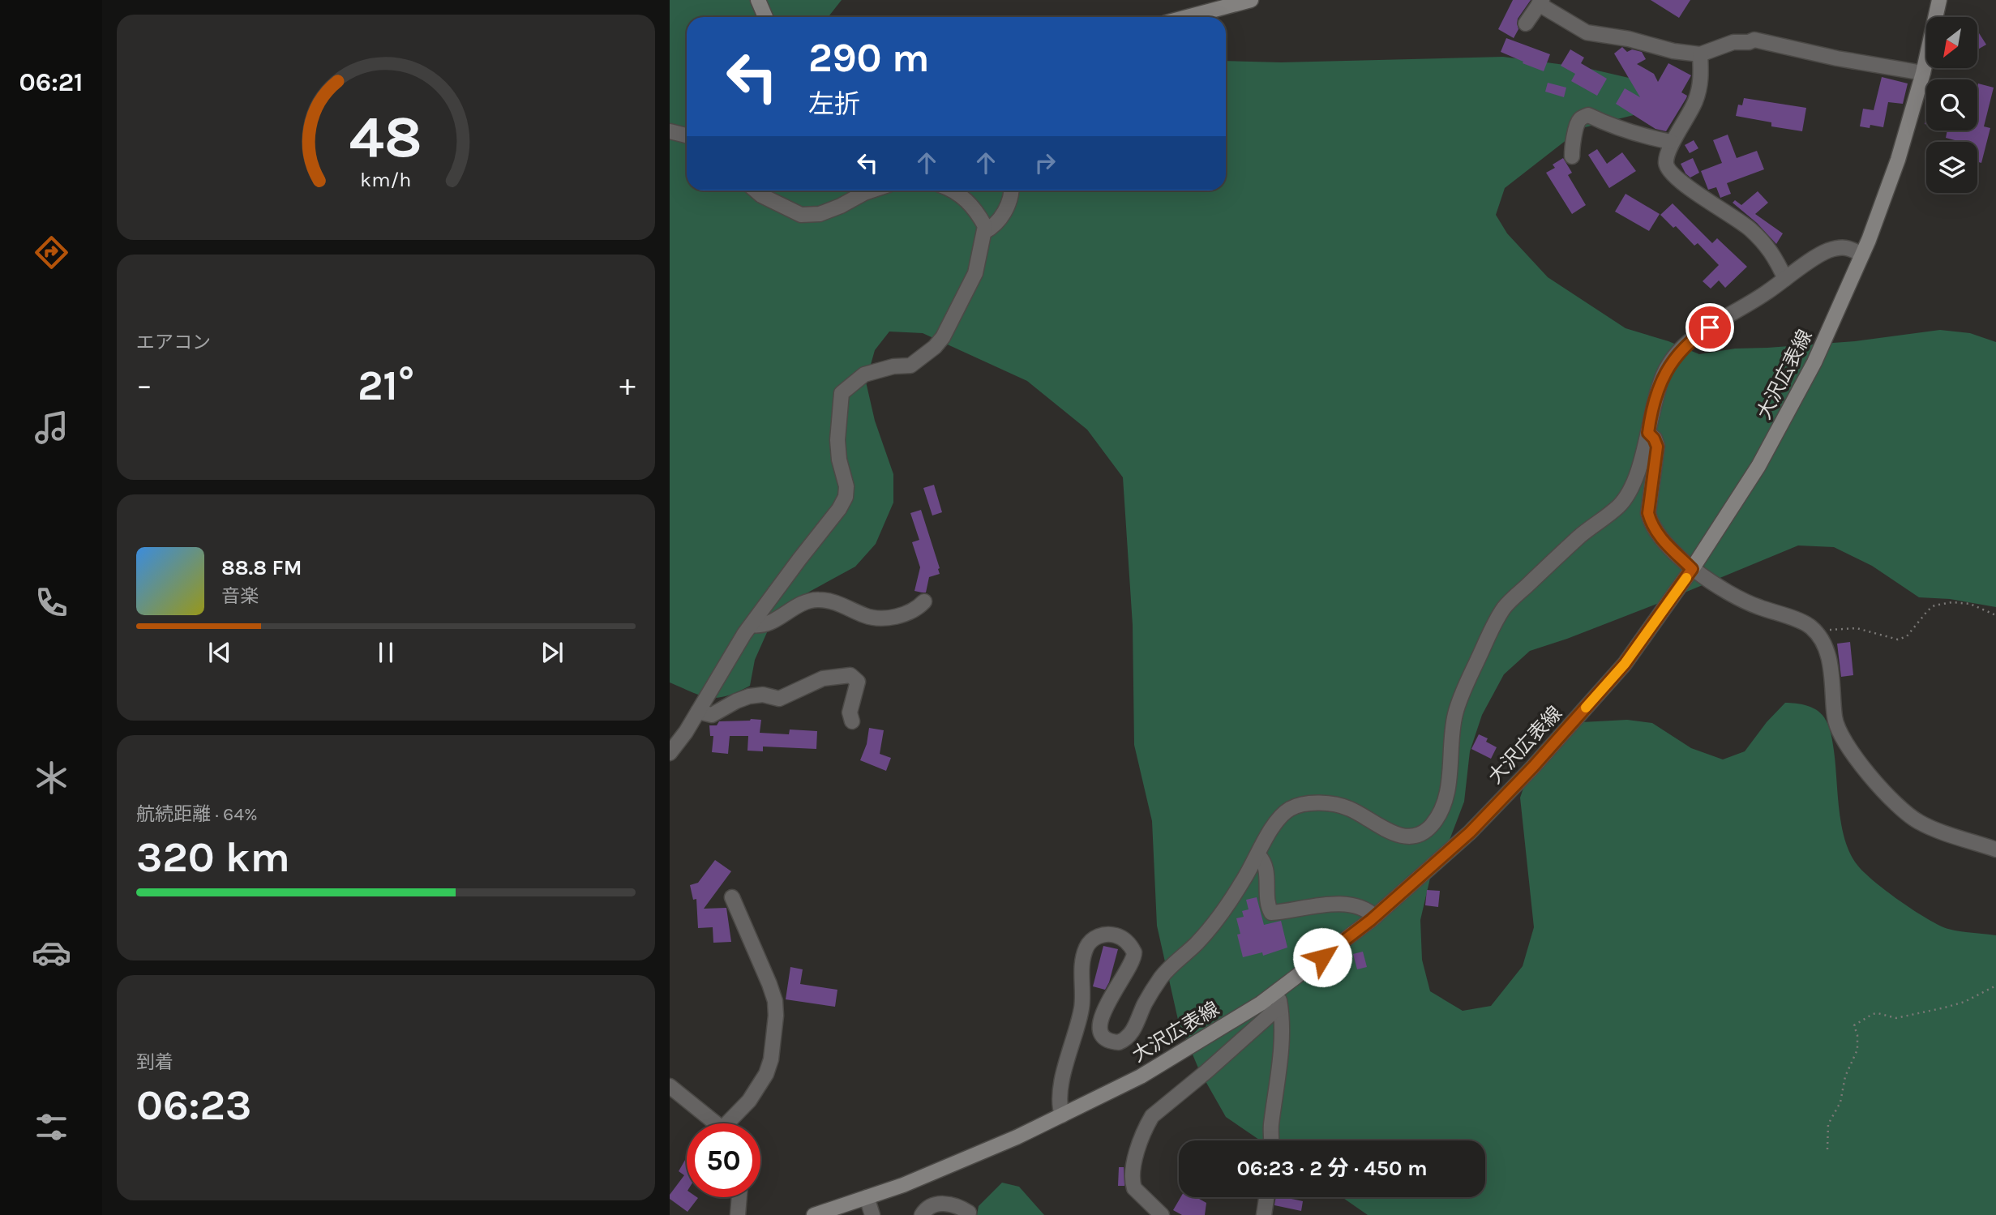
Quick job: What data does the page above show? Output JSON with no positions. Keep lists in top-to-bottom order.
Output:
{
  "streets": {
    "main road": ["大沢広表線"]
  },
  "north": "bottom left",
  "page": {
    "tabs": "06:21",
    "turn": ["290 m", "左折"],
    "tile": [
      "エアコン",
      ["航続距離 · 64%", "320 km"],
      ["到着", "06:23"]
    ],
    "heat": ["−", "21°", "+"],
    "song": ["88.8 FM", "音楽"],
    "limit": "50",
    "trip": "06:23 · 2 分 · 450 m",
    "gauge": ["48", "km/h"]
  }
}
